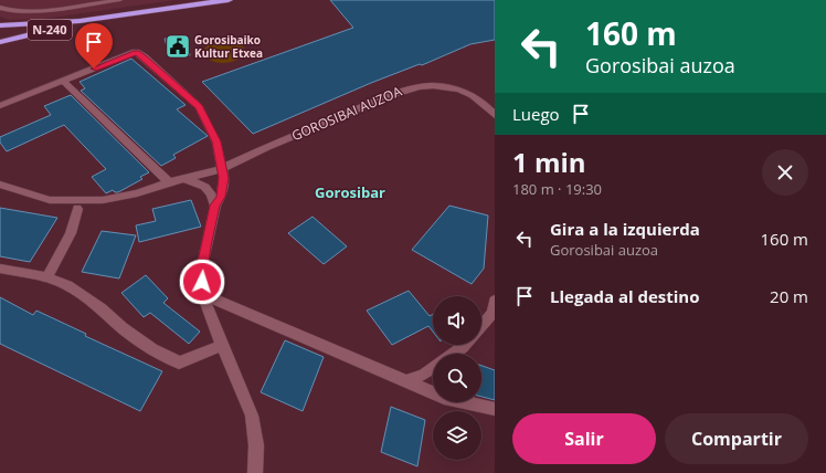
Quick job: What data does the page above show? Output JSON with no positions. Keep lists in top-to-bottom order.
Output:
{
  "streets": {
    "highway": ["N-240"],
    "street": ["GOROSIBAI AUZOA"]
  },
  "districts": ["Gorosibar"],
  "places": {
    "public building": ["Gorosibaiko Kultur Etxea"]
  },
  "page": {
    "turn": ["160 m", "Gorosibai auzoa"],
    "then": "Luego",
    "heading": ["1 min", "180 m · 19:30"],
    "list": [
      {
        "name": "Gira a la izquierda",
        "note": "Gorosibai auzoa",
        "value": "160 m"
      },
      {
        "name": "Llegada al destino",
        "value": "20 m"
      }
    ],
    "buttons": ["Salir", "Compartir"]
  }
}
